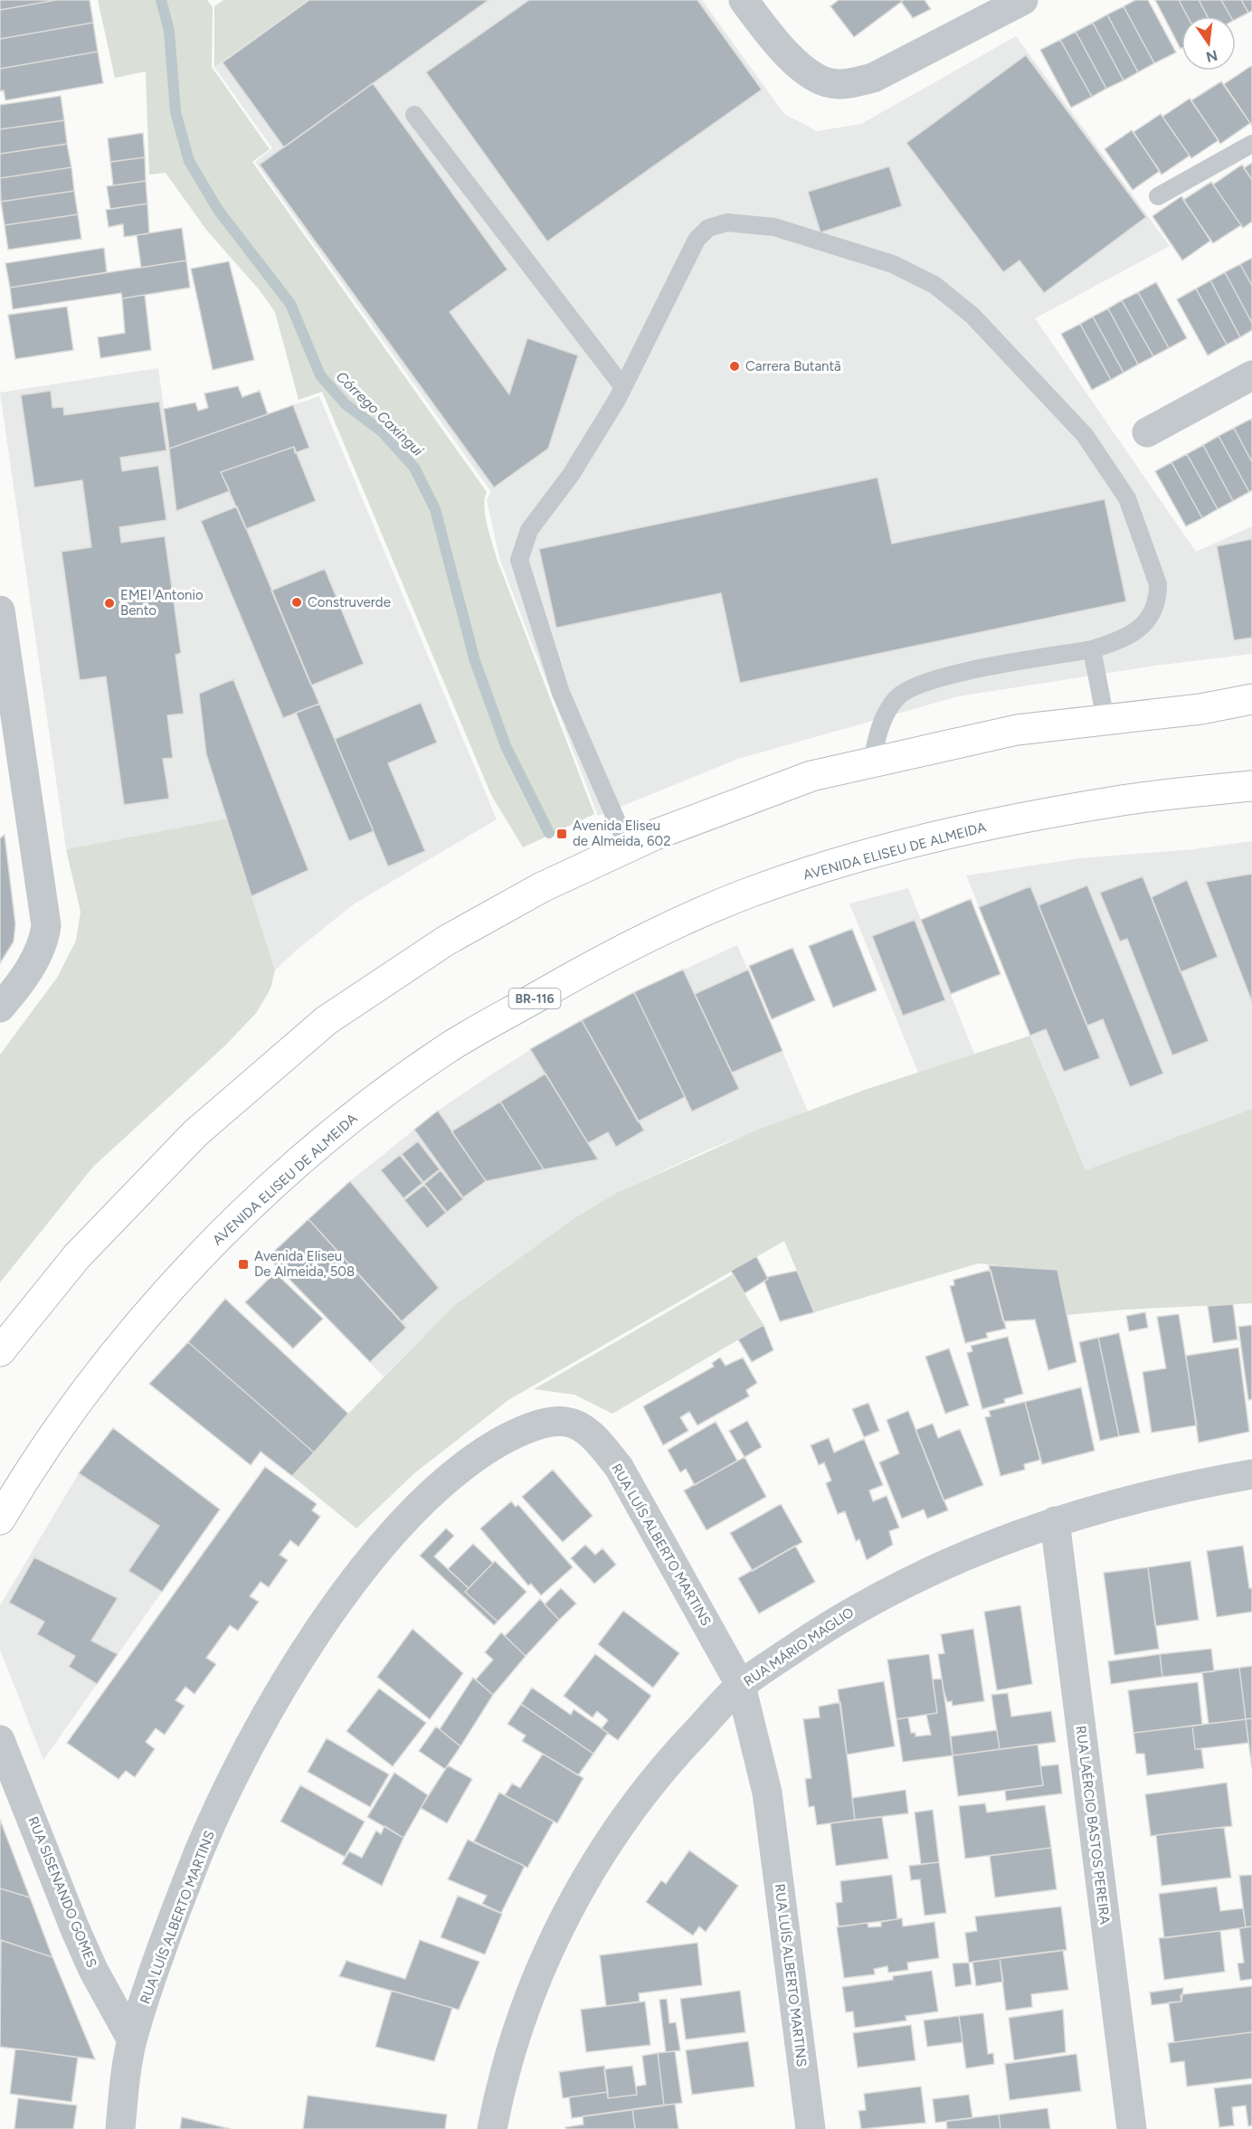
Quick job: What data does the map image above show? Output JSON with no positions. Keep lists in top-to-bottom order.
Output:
{
  "streets": {
    "main road": ["AVENIDA ELISEU DE ALMEIDA", "BR-116"],
    "street": [
      "RUA LUÍS ALBERTO MARTINS",
      "RUA MÁRIO MAGLIO",
      "RUA LAÉRCIO BASTOS PEREIRA",
      "RUA SISENANDO GOMES"
    ]
  },
  "crossings": [
    ["RUA LUÍS ALBERTO MARTINS", "RUA MÁRIO MAGLIO"],
    ["RUA LUÍS ALBERTO MARTINS", "RUA SISENANDO GOMES"],
    ["RUA MÁRIO MAGLIO", "RUA LAÉRCIO BASTOS PEREIRA"]
  ],
  "water": ["Córrego Caxingui"],
  "places": {
    "other": ["Carrera Butantã", "Construverde", "EMEI Antonio Bento"],
    "transit": ["Avenida Eliseu de Almeida, 602", "Avenida Eliseu De Almeida, 508"]
  },
  "north": "bottom"
}
